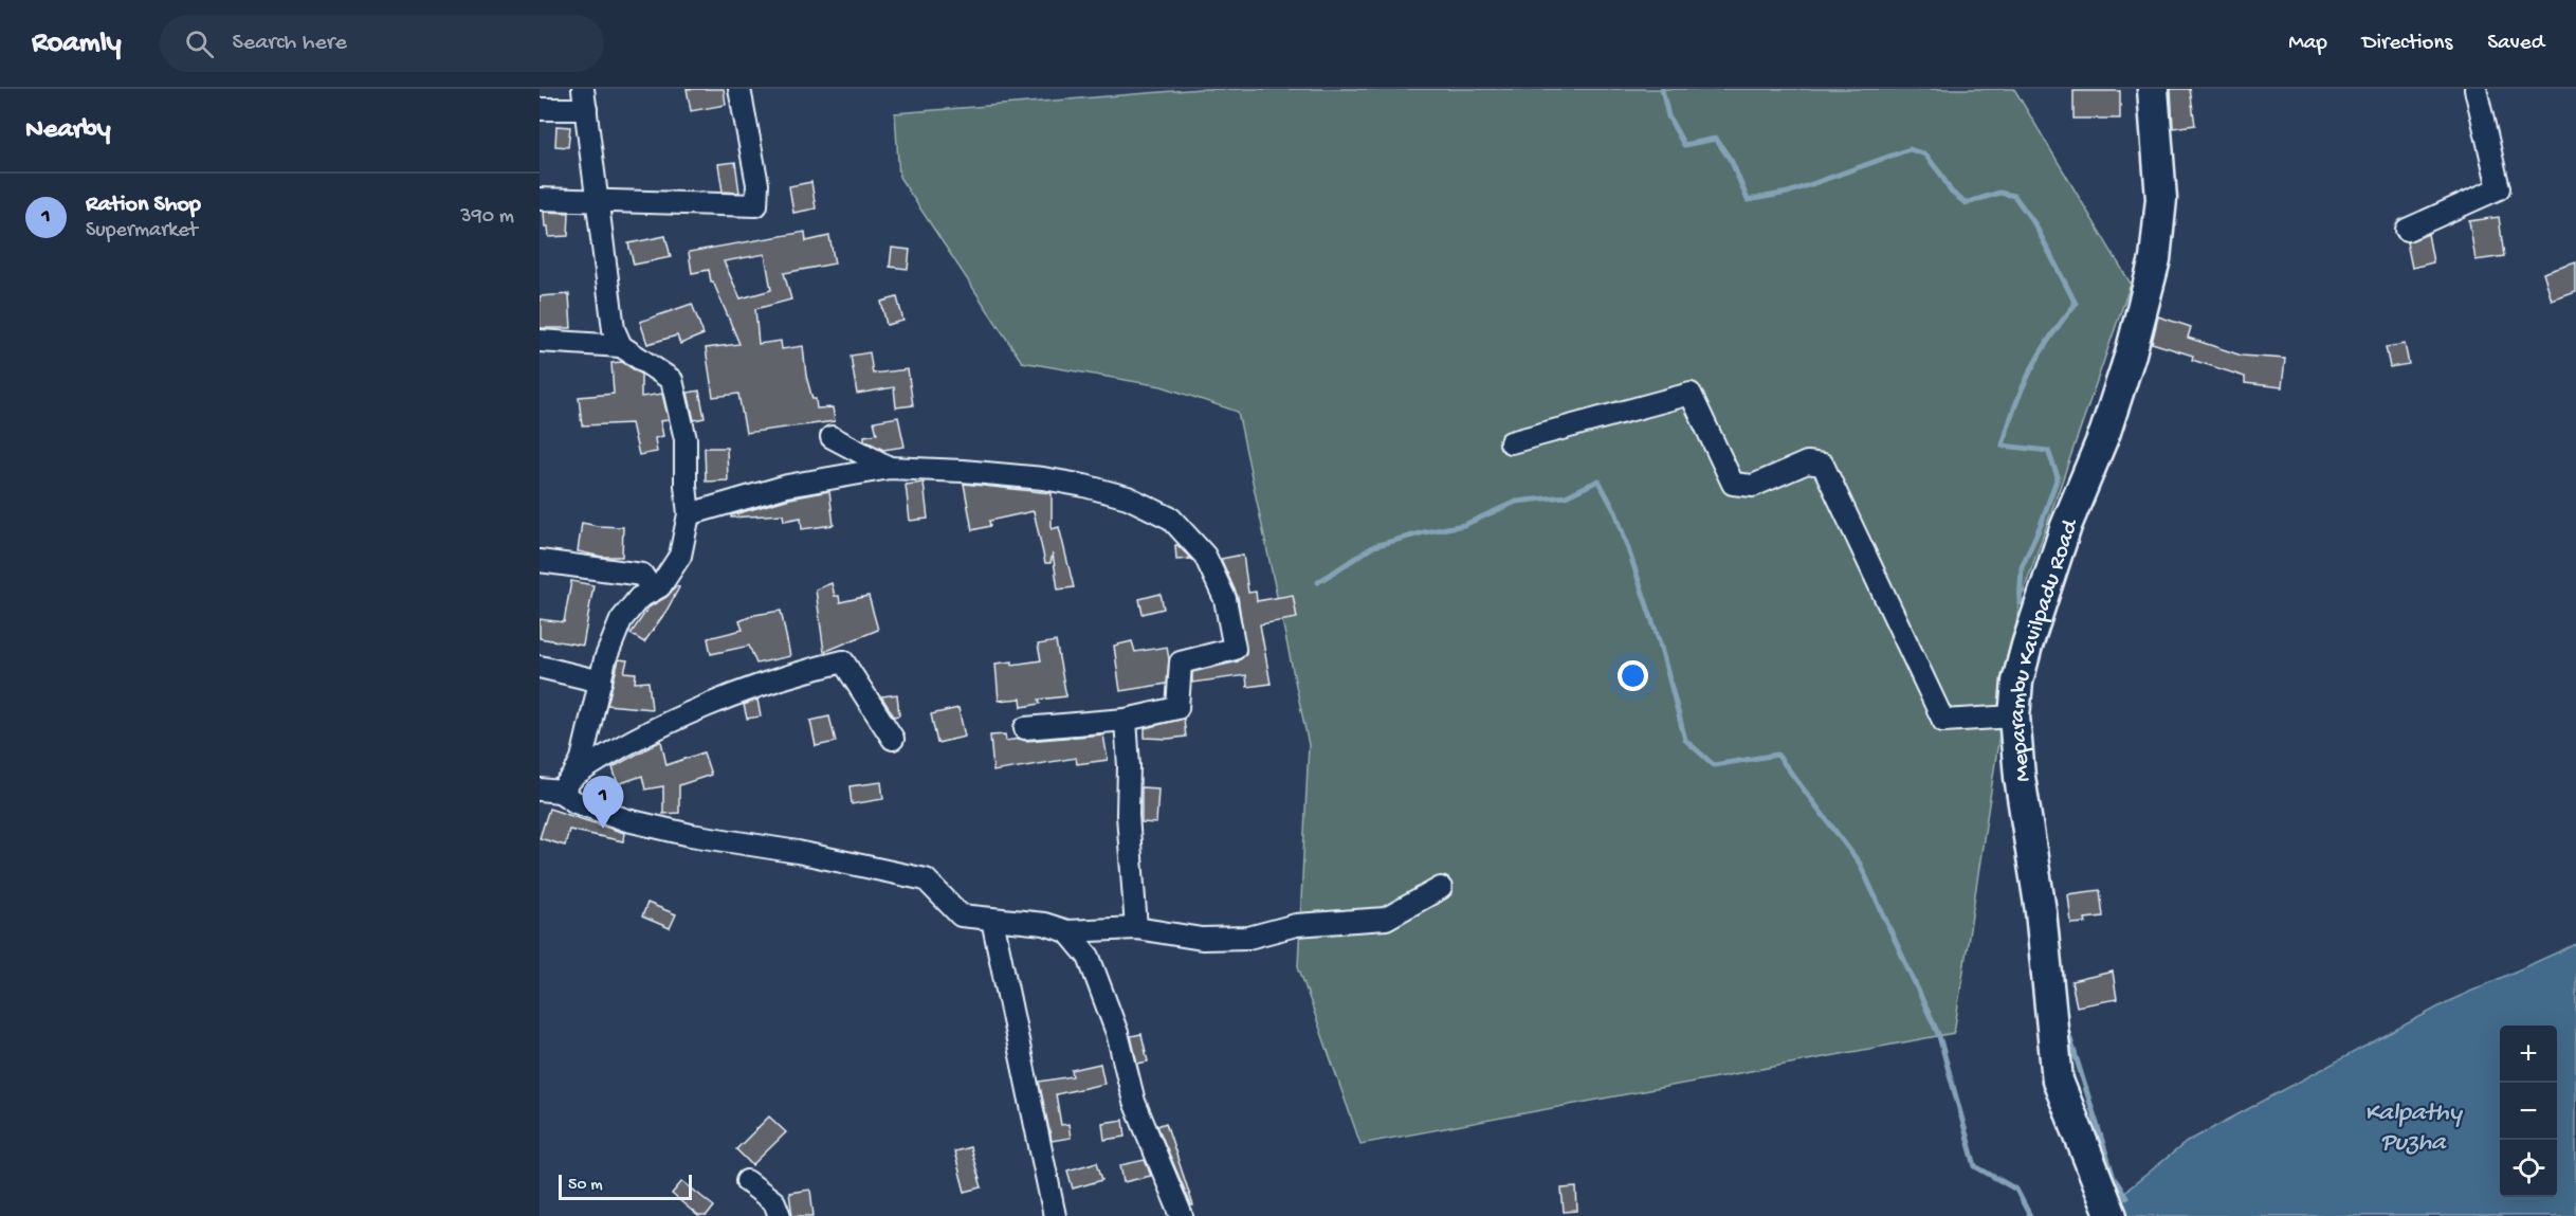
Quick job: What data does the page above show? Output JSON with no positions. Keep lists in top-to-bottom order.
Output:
{
  "streets": {
    "main road": ["Meparambu Kavilpadu Road"]
  },
  "water": ["Kalpathy Puzha"],
  "scale_bar": "50 m",
  "page": {
    "header": "Roamly",
    "search": "Search here",
    "nav": ["Map", "Directions", "Saved"],
    "heading": "Nearby",
    "list": [
      {
        "mark": "1",
        "name": "Ration Shop",
        "note": "Supermarket",
        "value": "390 m"
      }
    ],
    "pins": "1",
    "map_buttons": ["+", "−"],
    "scale": "50 m"
  }
}
